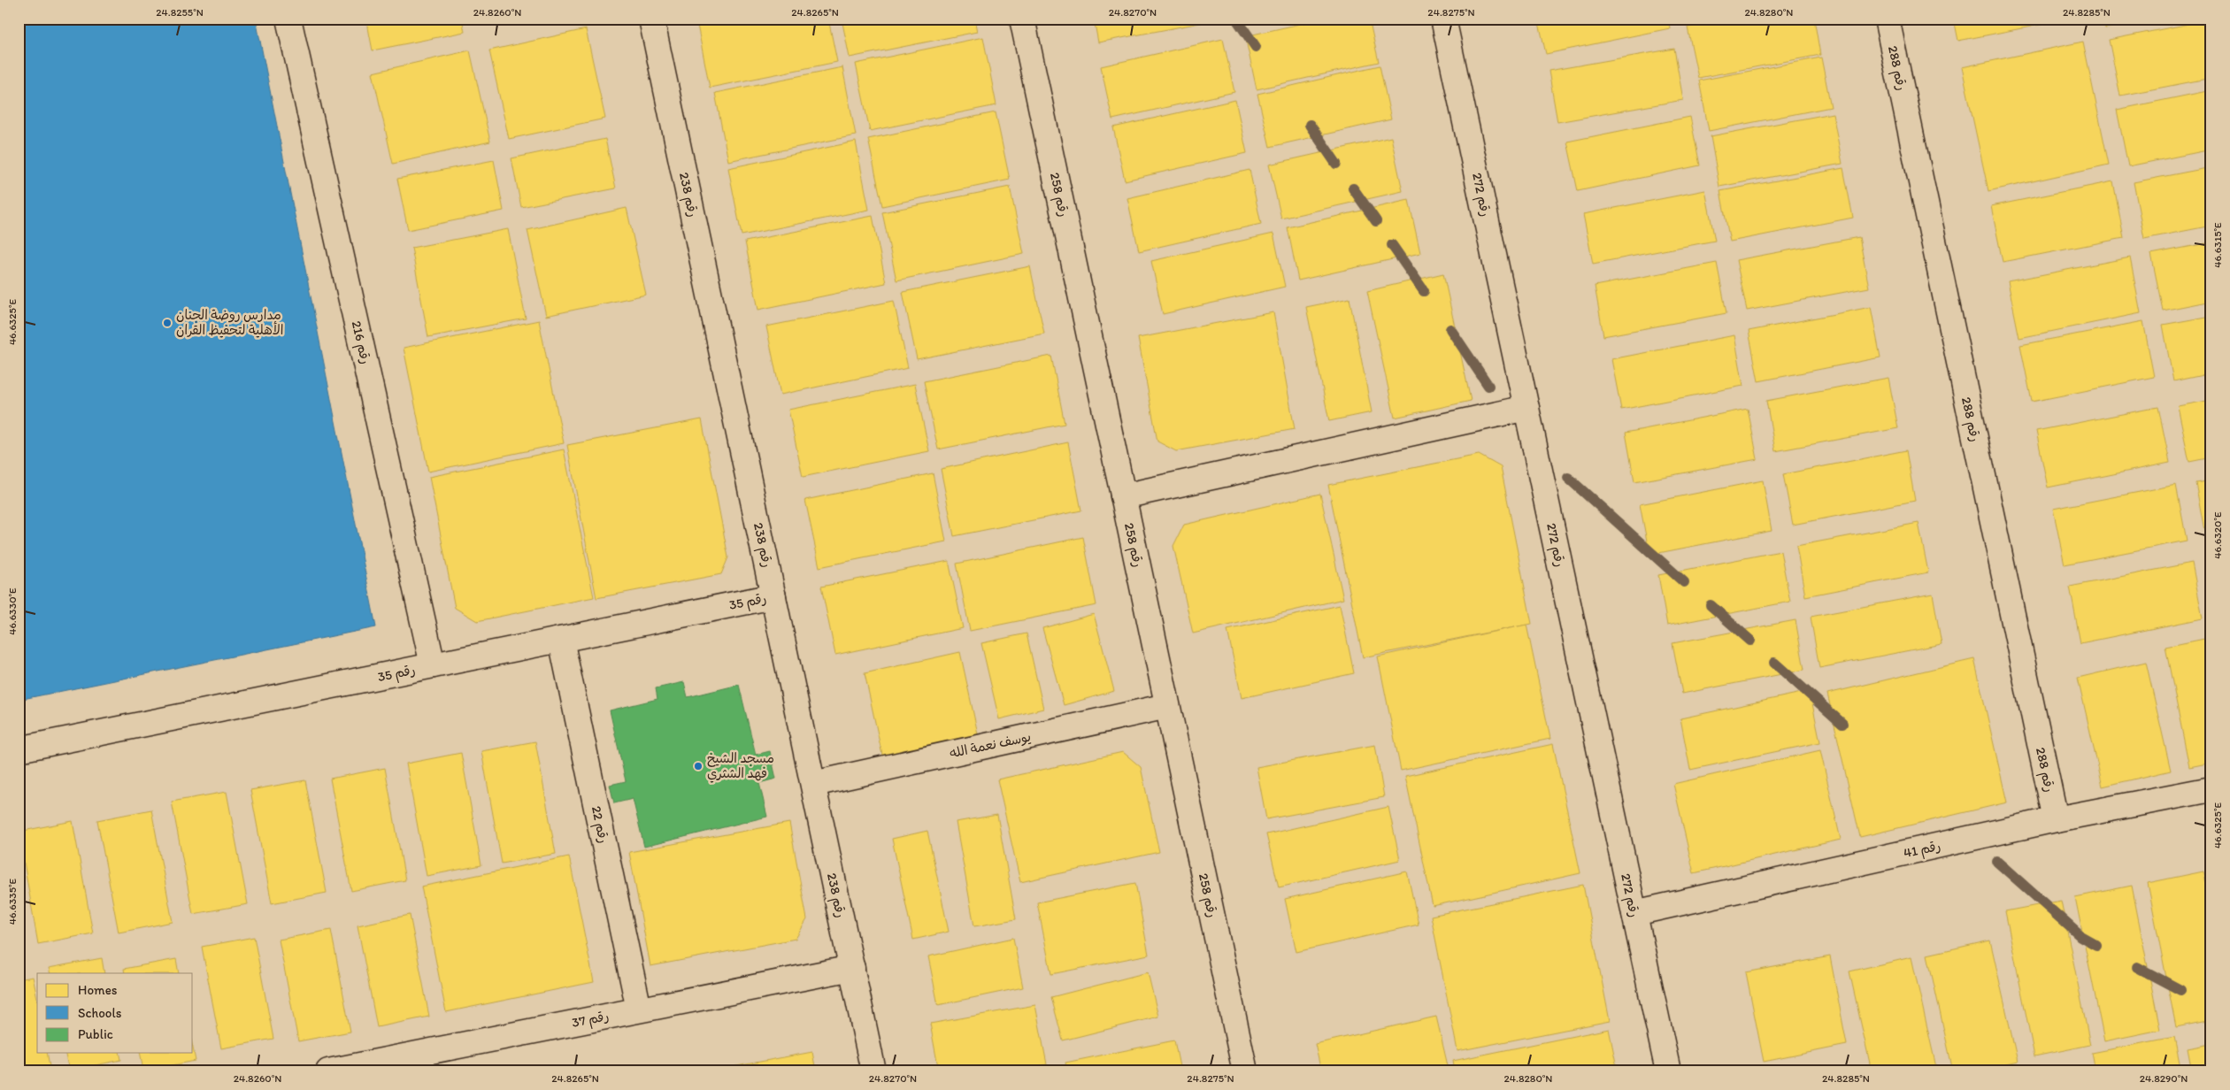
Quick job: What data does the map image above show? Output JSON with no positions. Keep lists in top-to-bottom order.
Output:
{
  "streets": {
    "street": [
      "رقم 288",
      "رقم 238",
      "رقم 258",
      "رقم 272",
      "رقم 216",
      "رقم 35",
      "يوسف نعمة الله",
      "رقم 22",
      "رقم 41",
      "رقم 37"
    ]
  },
  "crossings": [
    ["رقم 288", "رقم 41"],
    ["رقم 238", "رقم 35"],
    ["رقم 238", "يوسف نعمة الله"],
    ["رقم 238", "رقم 37"],
    ["رقم 258", "يوسف نعمة الله"],
    ["رقم 272", "رقم 41"],
    ["رقم 216", "رقم 35"],
    ["رقم 35", "رقم 22"],
    ["رقم 22", "رقم 37"]
  ],
  "places": ["مدارس روضة الجنان الأهلية لتحفيظ القران", "مسجد الشيخ فهد الشثري"],
  "legend": ["Homes", "Schools", "Public"],
  "coordinates": [
    "24.8255°N",
    "24.8260°N",
    "24.8265°N",
    "24.8270°N",
    "24.8275°N",
    "24.8280°N",
    "24.8285°N",
    "46.6315°E",
    "46.6325°E",
    "46.6320°E",
    "46.6330°E",
    "46.6335°E",
    "24.8290°N"
  ]
}
